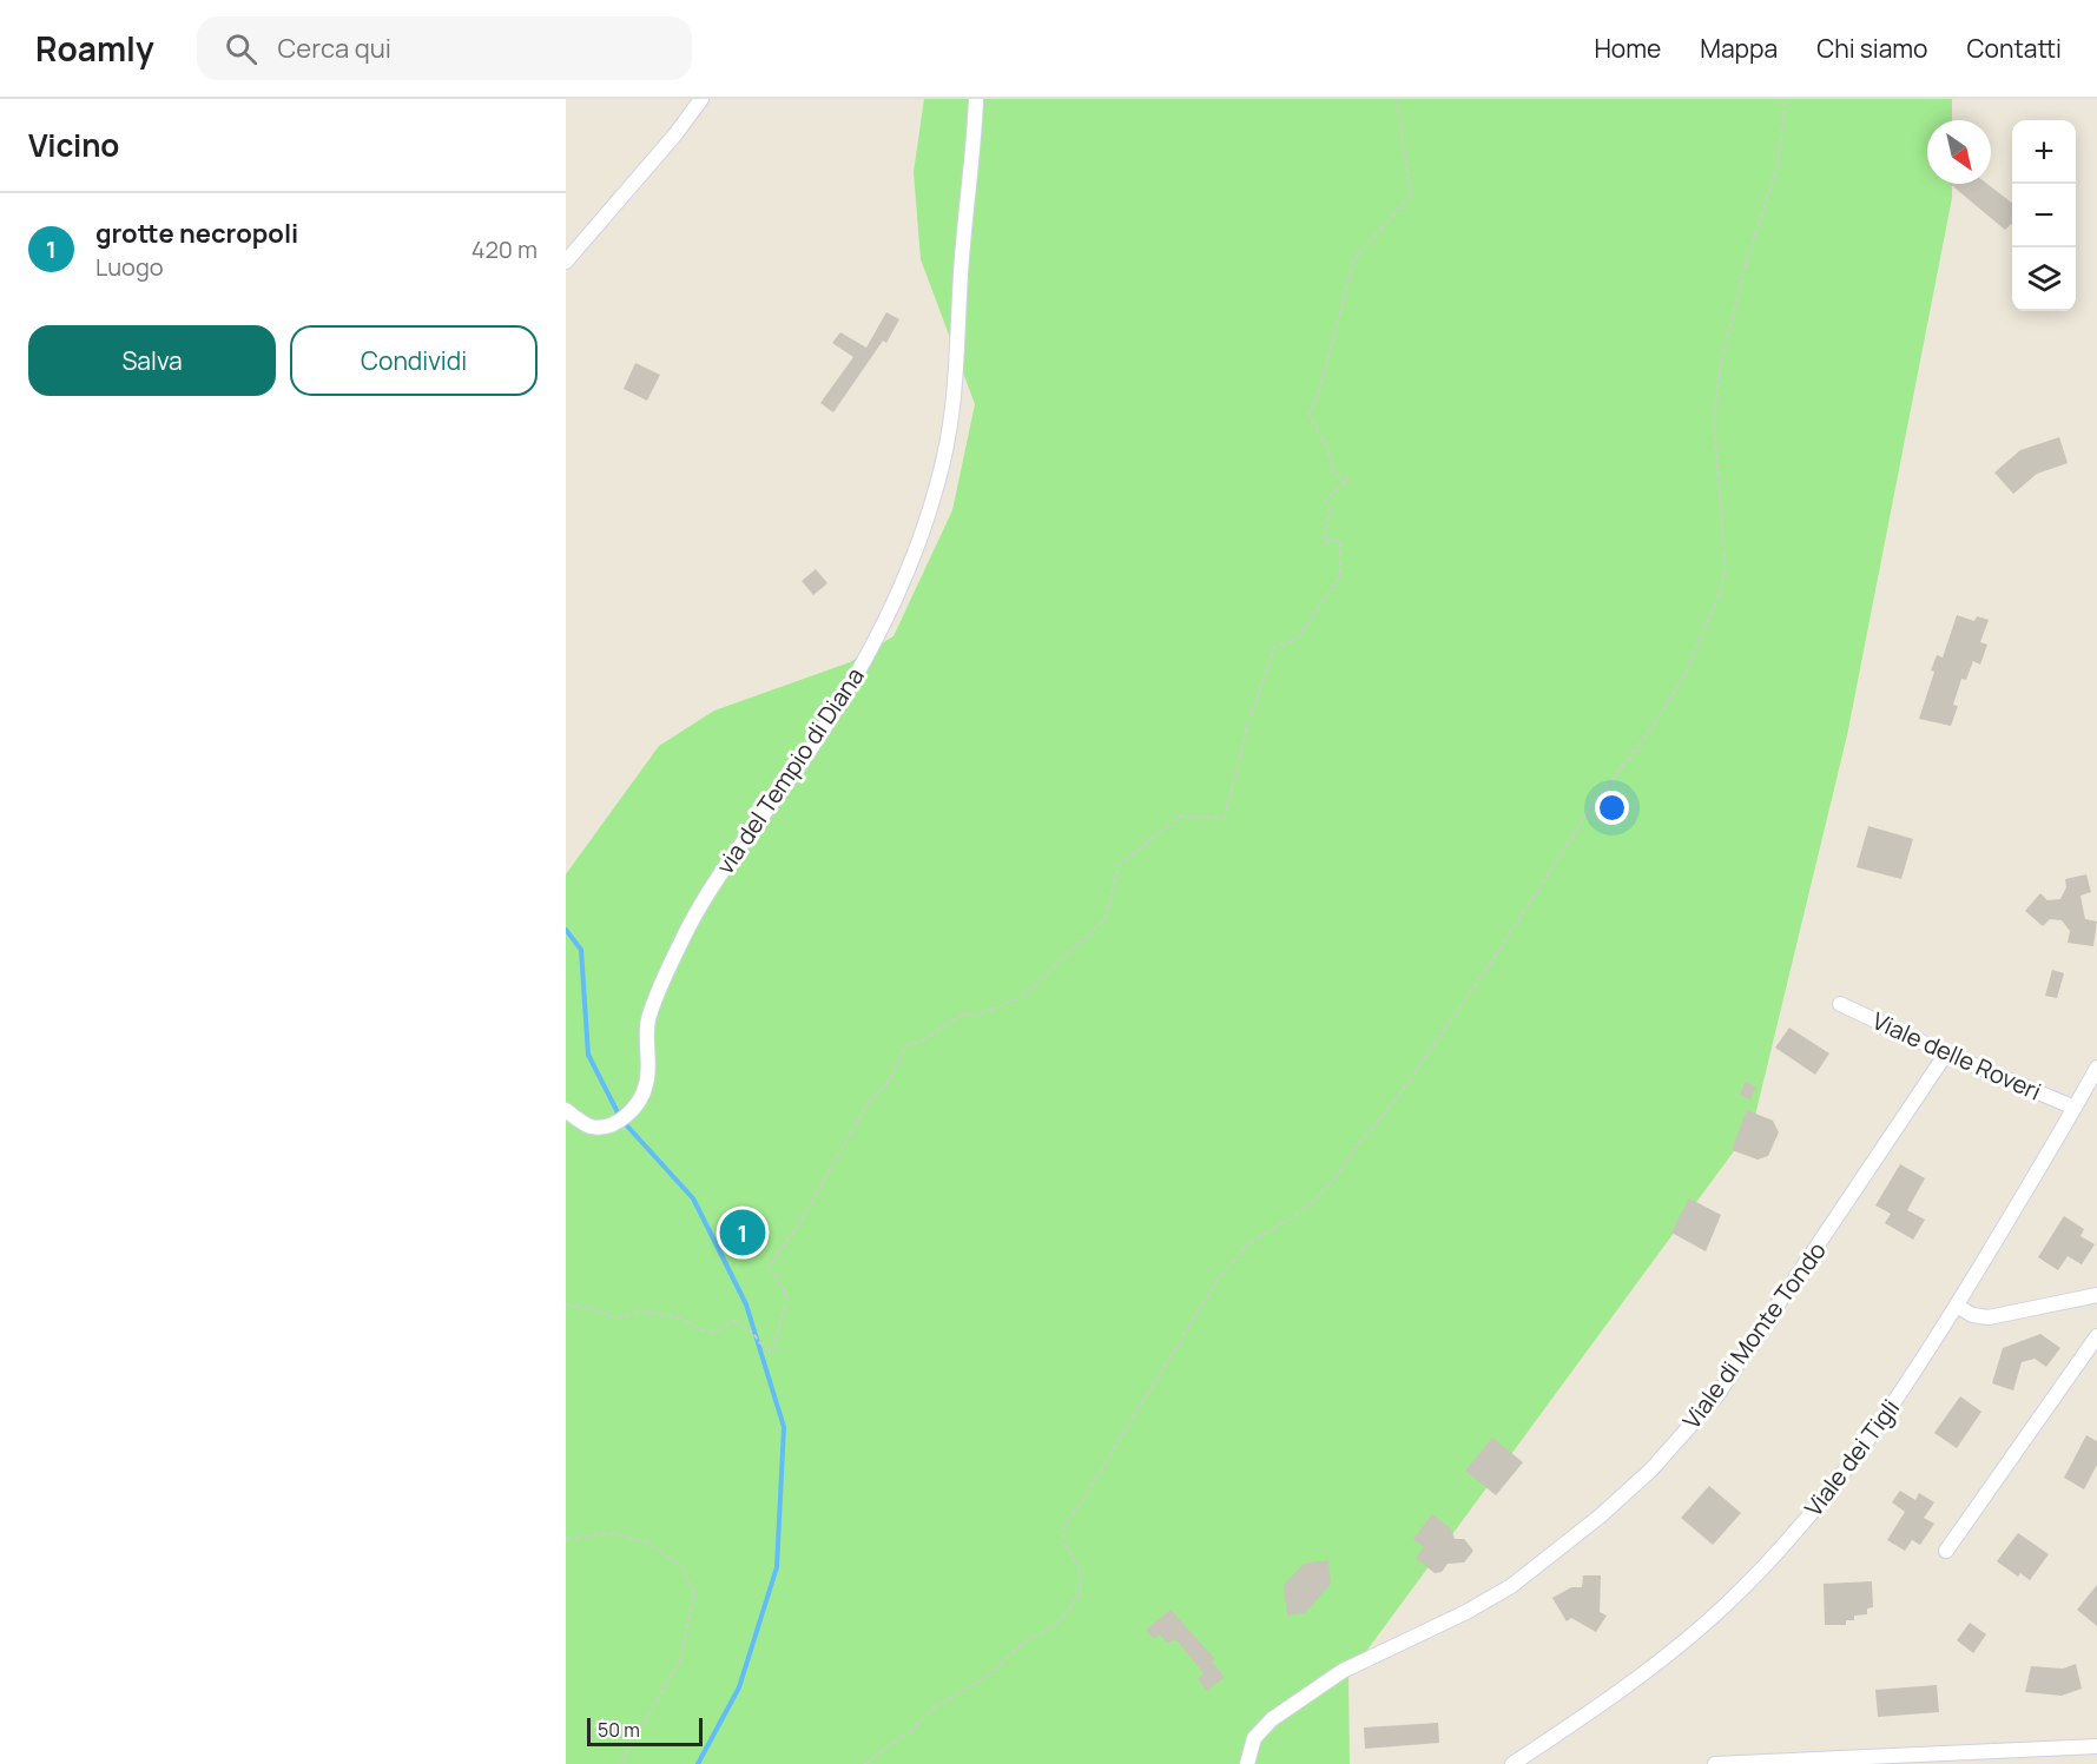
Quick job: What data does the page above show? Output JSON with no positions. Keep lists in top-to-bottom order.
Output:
{
  "streets": {
    "street": [
      "via del Tempio di Diana",
      "Viale delle Roveri",
      "Viale di Monte Tondo",
      "Viale dei Tigli"
    ]
  },
  "crossings": [
    ["Viale delle Roveri", "Viale di Monte Tondo"],
    ["Viale delle Roveri", "Viale dei Tigli"]
  ],
  "scale_bar": "50 m",
  "north": "bottom right",
  "page": {
    "header": "Roamly",
    "search": "Cerca qui",
    "nav": [
      "Home",
      "Mappa",
      "Chi siamo",
      "Contatti"
    ],
    "heading": "Vicino",
    "map_buttons": ["+", "−"],
    "list": [
      {
        "mark": "1",
        "name": "grotte necropoli",
        "note": "Luogo",
        "value": "420 m"
      }
    ],
    "buttons": ["Salva", "Condividi"],
    "pins": "1",
    "scale": "50 m"
  }
}
